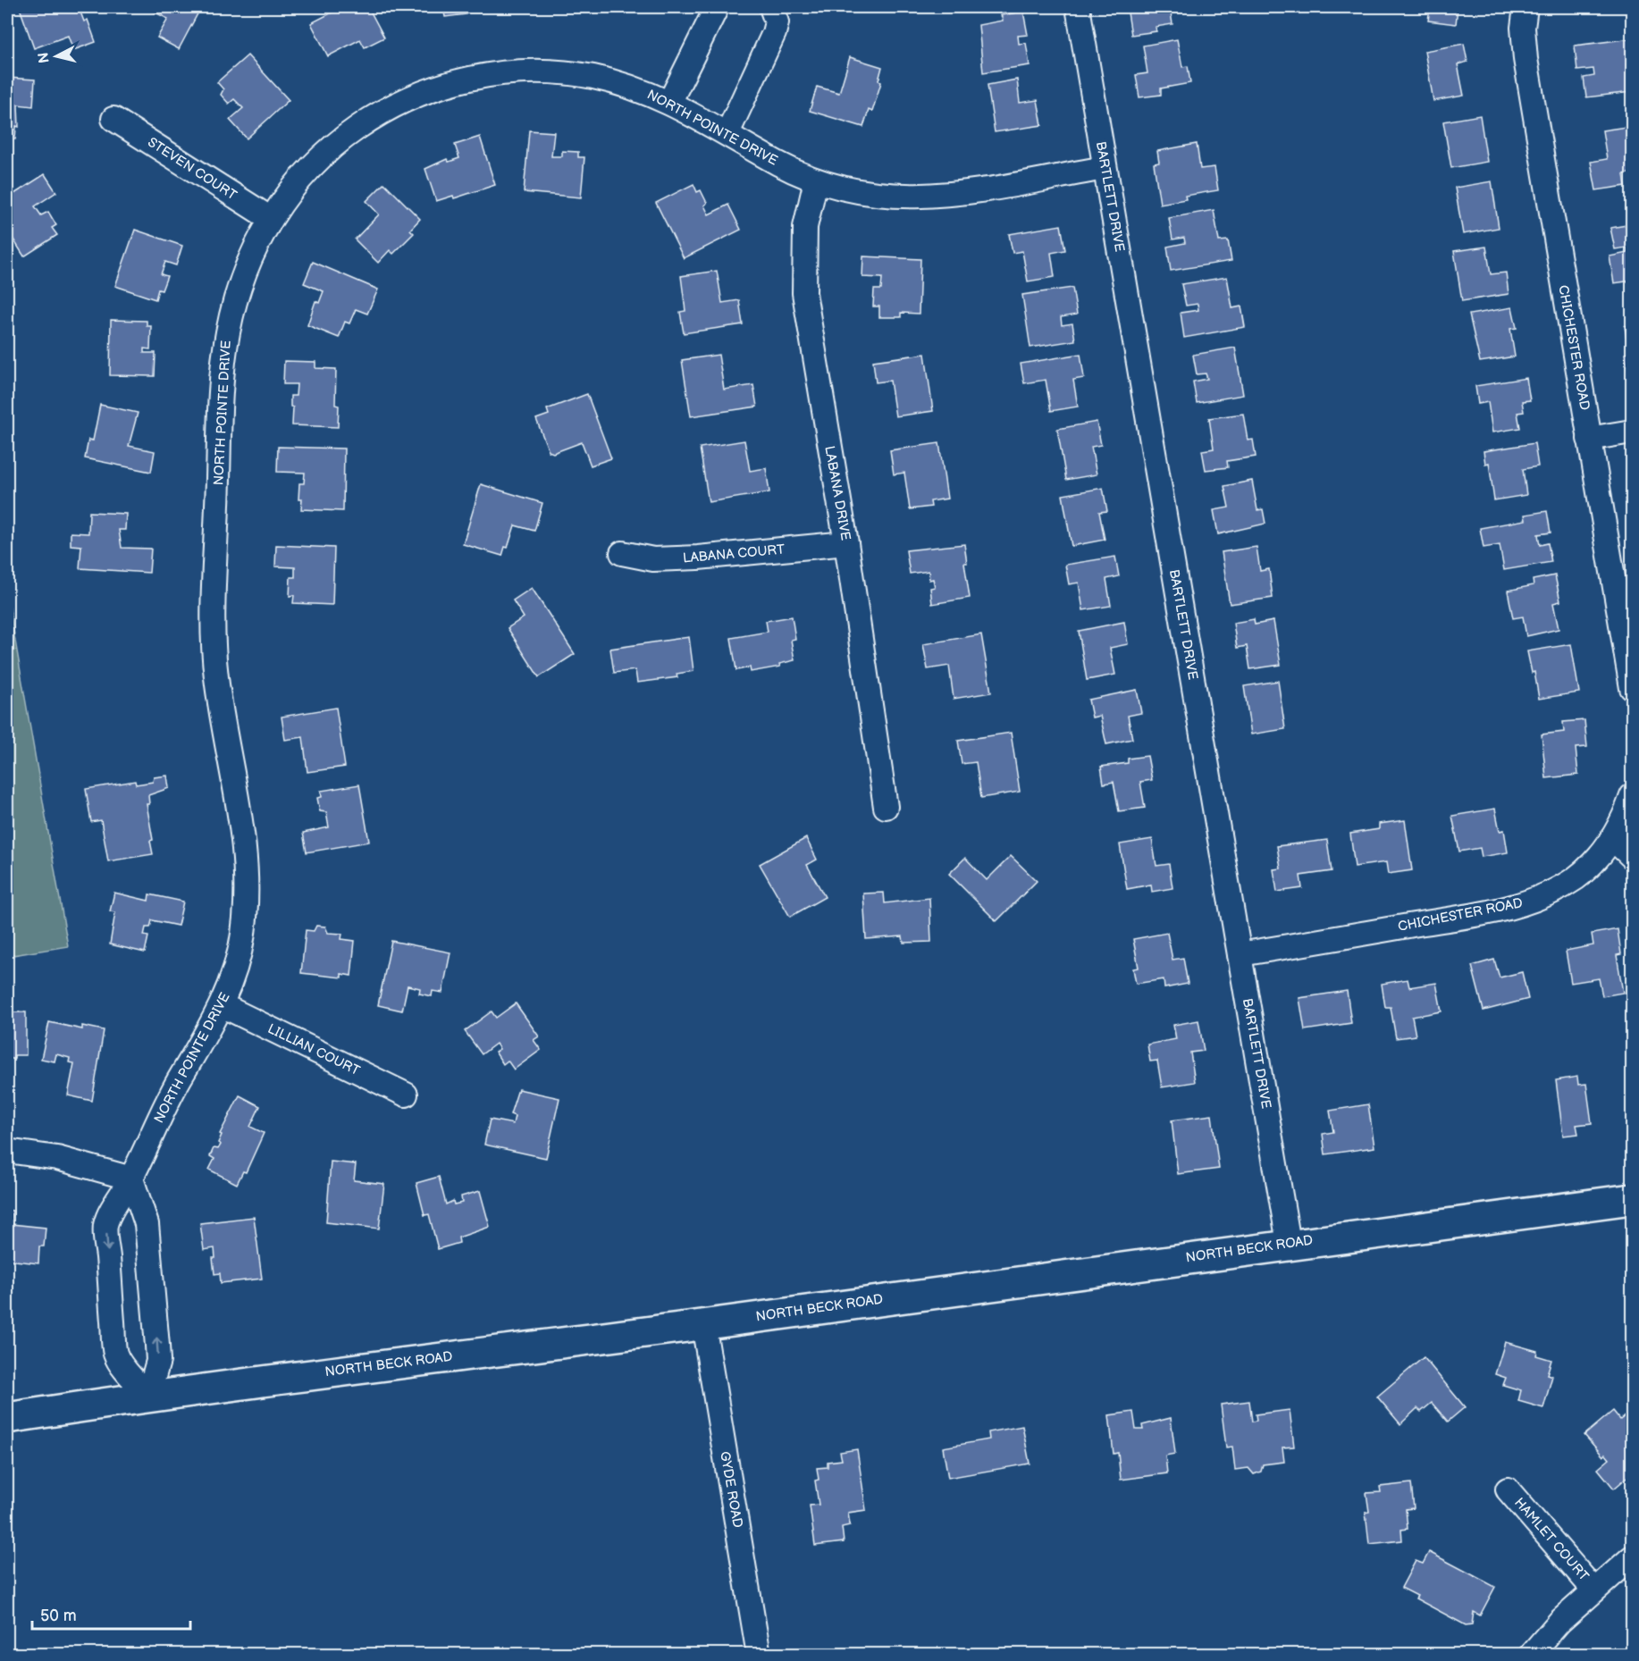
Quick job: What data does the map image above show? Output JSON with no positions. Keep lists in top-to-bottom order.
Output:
{
  "streets": {
    "main road": ["NORTH BECK ROAD"],
    "street": [
      "NORTH POINTE DRIVE",
      "STEVEN COURT",
      "BARTLETT DRIVE",
      "CHICHESTER ROAD",
      "LABANA DRIVE",
      "LABANA COURT",
      "LILLIAN COURT",
      "GYDE ROAD",
      "HAMLET COURT"
    ]
  },
  "crossings": [
    ["NORTH POINTE DRIVE", "STEVEN COURT"],
    ["NORTH POINTE DRIVE", "BARTLETT DRIVE"],
    ["NORTH POINTE DRIVE", "LABANA DRIVE"],
    ["NORTH POINTE DRIVE", "LILLIAN COURT"],
    ["NORTH POINTE DRIVE", "NORTH BECK ROAD"],
    ["BARTLETT DRIVE", "CHICHESTER ROAD"],
    ["BARTLETT DRIVE", "NORTH BECK ROAD"],
    ["LABANA DRIVE", "LABANA COURT"],
    ["NORTH BECK ROAD", "GYDE ROAD"]
  ],
  "scale_bar": "50 m",
  "north": "left"
}
